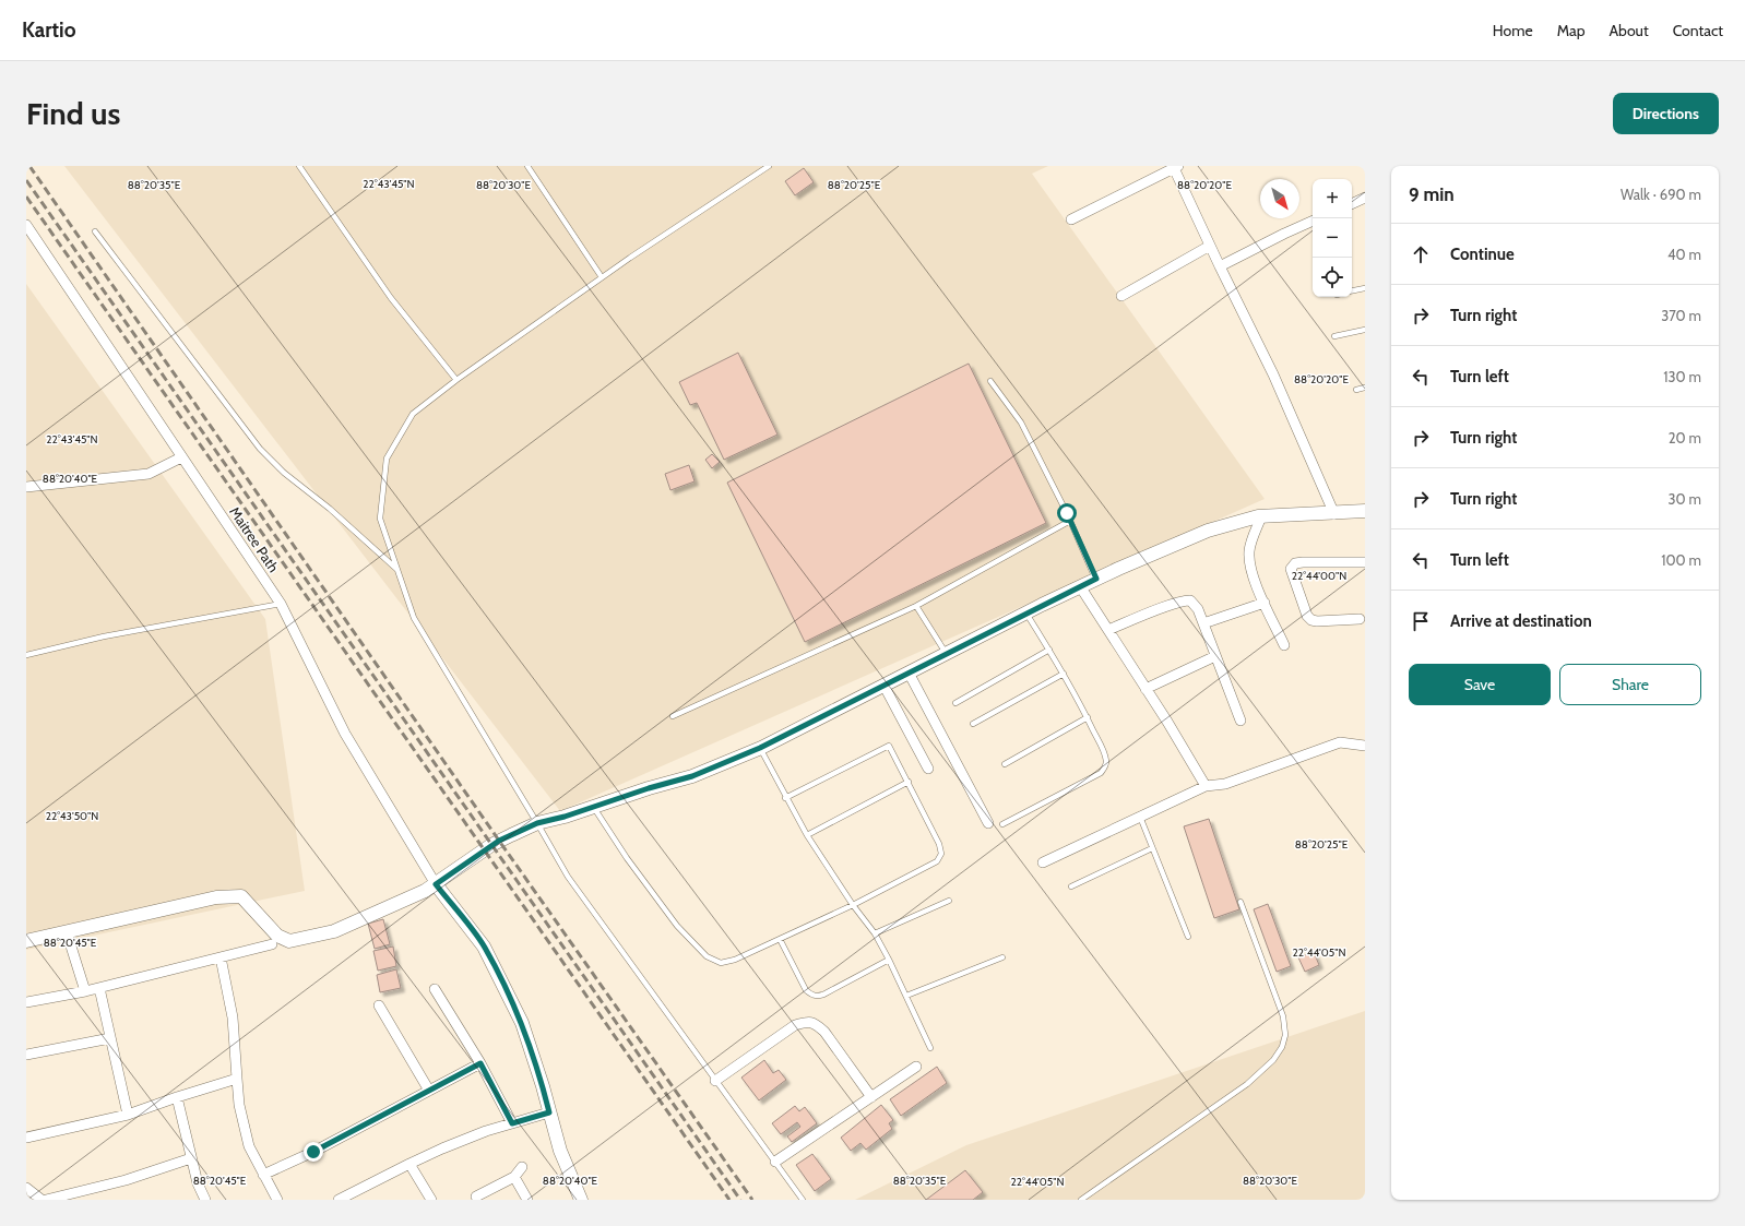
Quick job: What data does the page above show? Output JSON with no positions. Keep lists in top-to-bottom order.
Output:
{
  "streets": {
    "street": ["Maitree Path"]
  },
  "north": "bottom right",
  "page": {
    "header": "Kartio",
    "nav": [
      "Home",
      "Map",
      "About",
      "Contact"
    ],
    "buttons": [
      "Directions",
      ["Save", "Share"]
    ],
    "title": "Find us",
    "heading": ["9 min", "Walk · 690 m"],
    "map_buttons": ["+", "−"],
    "list": [
      ["Continue", "40 m"],
      ["Turn right", "370 m"],
      ["Turn left", "130 m"],
      ["Turn right", "20 m"],
      ["Turn right", "30 m"],
      ["Turn left", "100 m"],
      "Arrive at destination"
    ]
  },
  "coordinates": [
    "22°43'45\"N",
    "88°20'35\"E",
    "88°20'30\"E",
    "88°20'25\"E",
    "88°20'20\"E",
    "88°20'40\"E",
    "22°44'00\"N",
    "22°43'50\"N",
    "88°20'45\"E",
    "22°44'05\"N"
  ]
}
